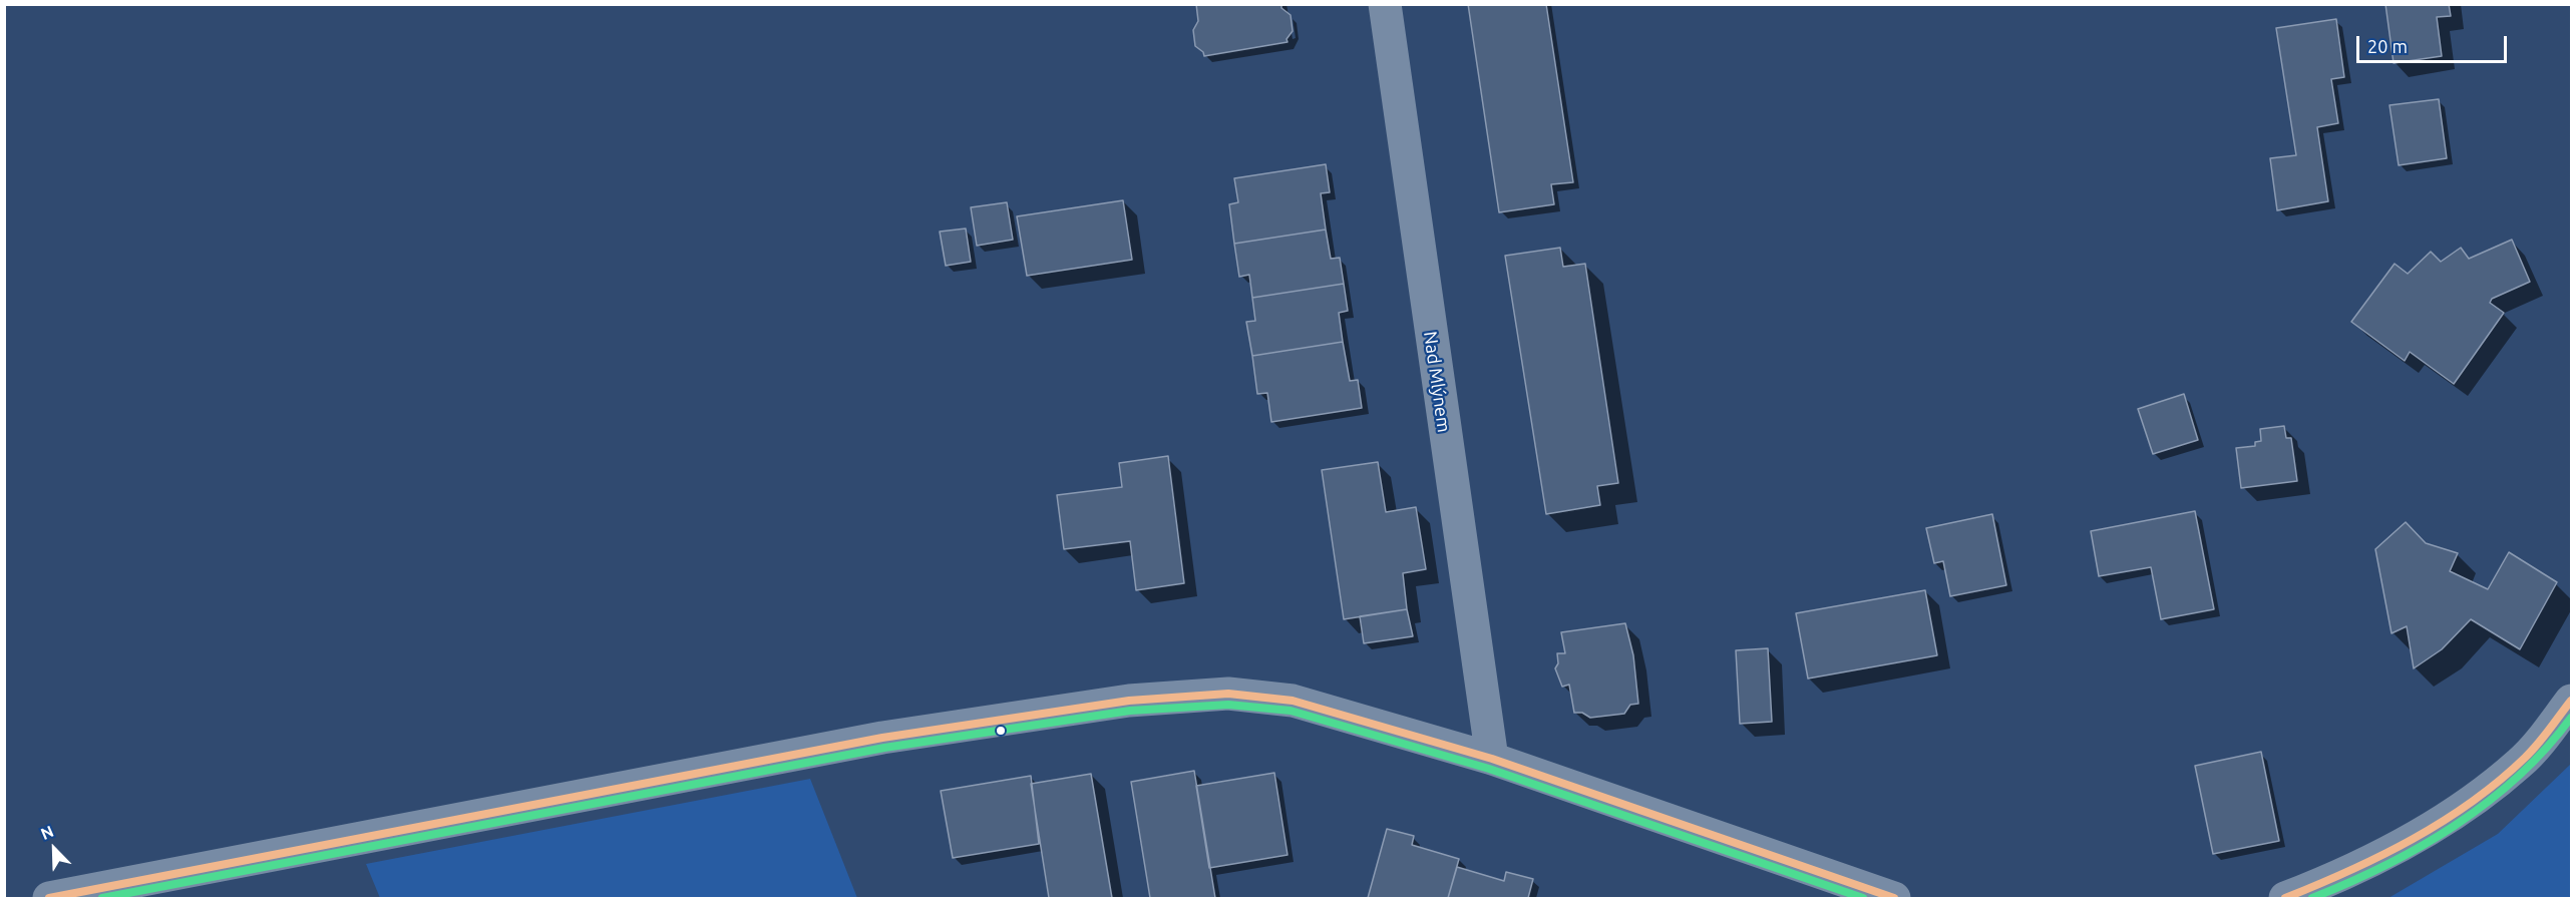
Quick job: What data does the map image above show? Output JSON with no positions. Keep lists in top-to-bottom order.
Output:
{
  "streets": {
    "street": ["Nad Mlýnem"]
  },
  "scale_bar": "20 m",
  "north": "top left"
}
